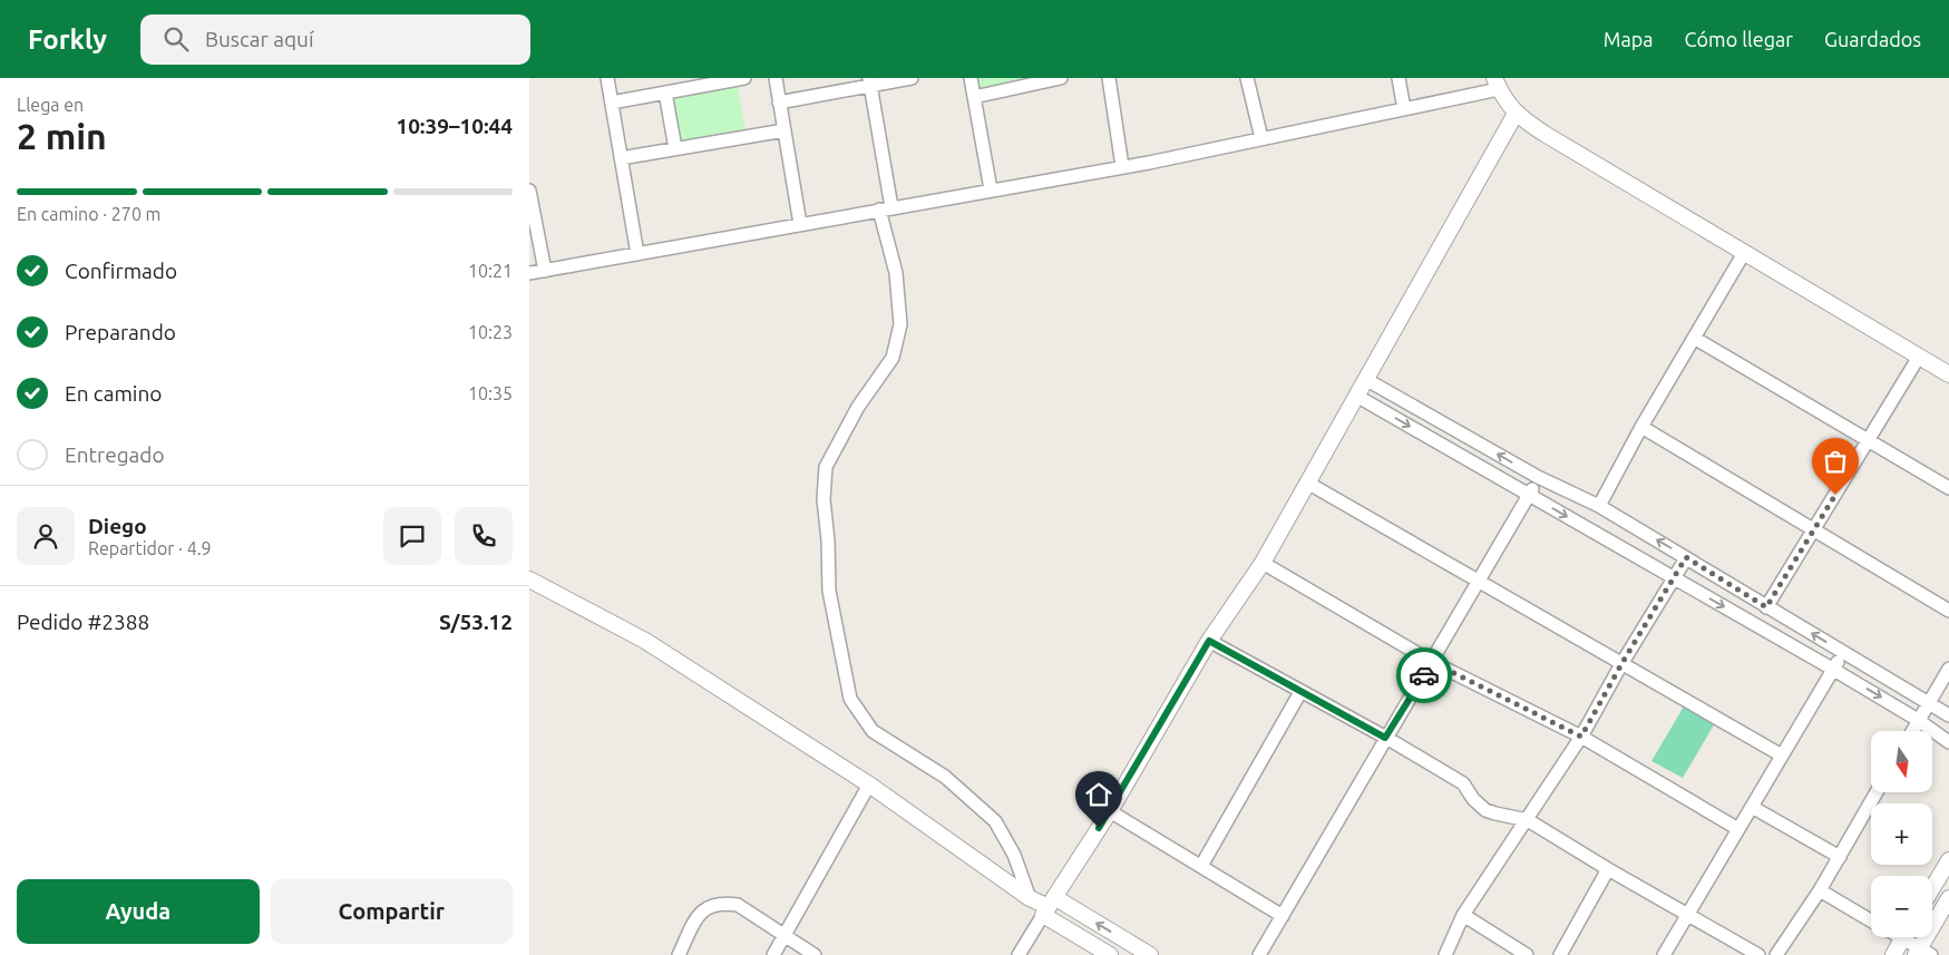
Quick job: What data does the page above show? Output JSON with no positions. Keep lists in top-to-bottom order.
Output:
{
  "north": "bottom",
  "page": {
    "header": "Forkly",
    "search": "Buscar aquí",
    "nav": ["Mapa", "Cómo llegar", "Guardados"],
    "heading": ["2 min", "Llega en", "10:39–10:44"],
    "panel": [
      "Diego",
      "Repartidor · 4.9",
      "Pedido #2388",
      "S/53.12"
    ],
    "bar": "En camino · 270 m",
    "list": [
      ["Confirmado", "10:21"],
      ["Preparando", "10:23"],
      ["En camino", "10:35"],
      "Entregado"
    ],
    "map_buttons": ["+", "−"],
    "buttons": ["Ayuda", "Compartir"]
  }
}
